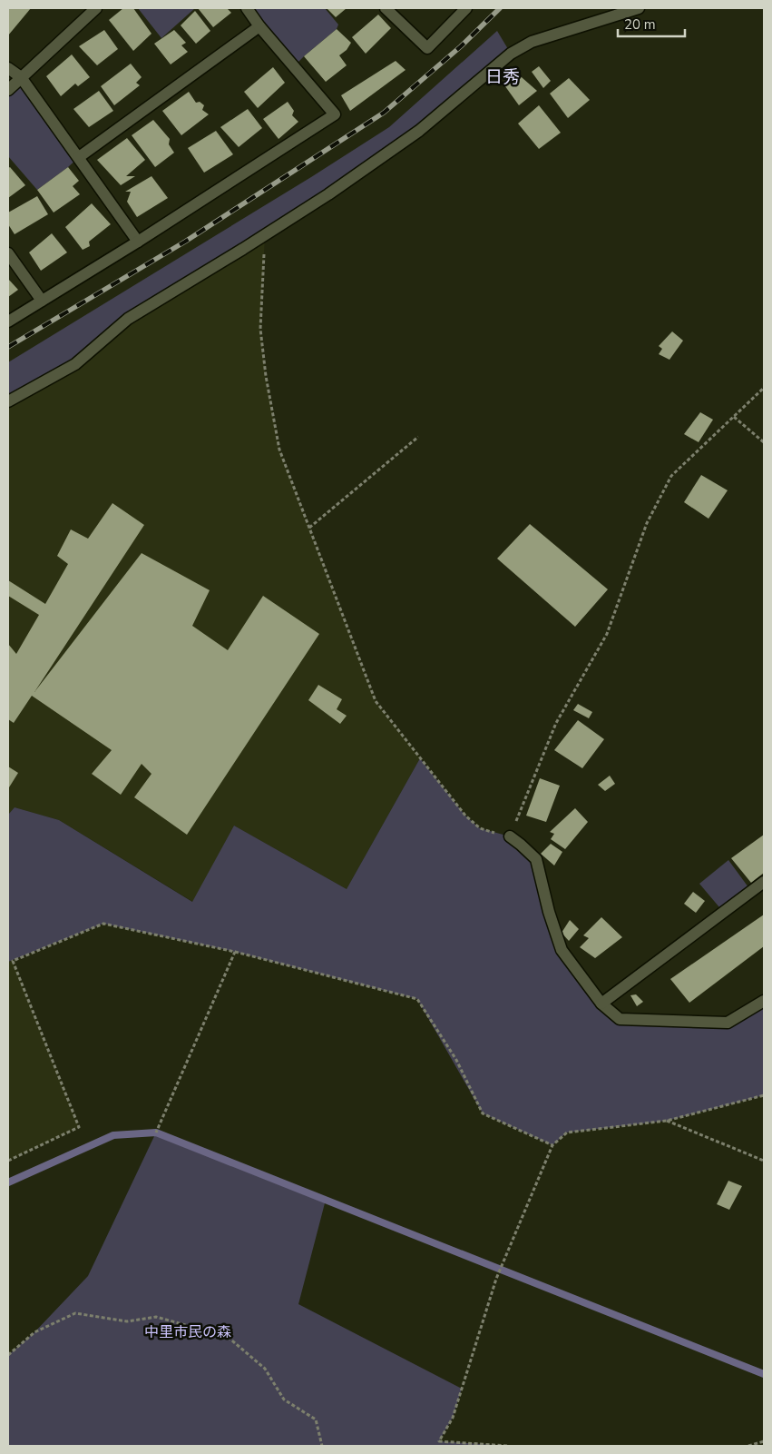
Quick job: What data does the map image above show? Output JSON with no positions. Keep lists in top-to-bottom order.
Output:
{
  "districts": ["日秀"],
  "parks": ["中里市民の森"],
  "scale_bar": "20 m"
}
